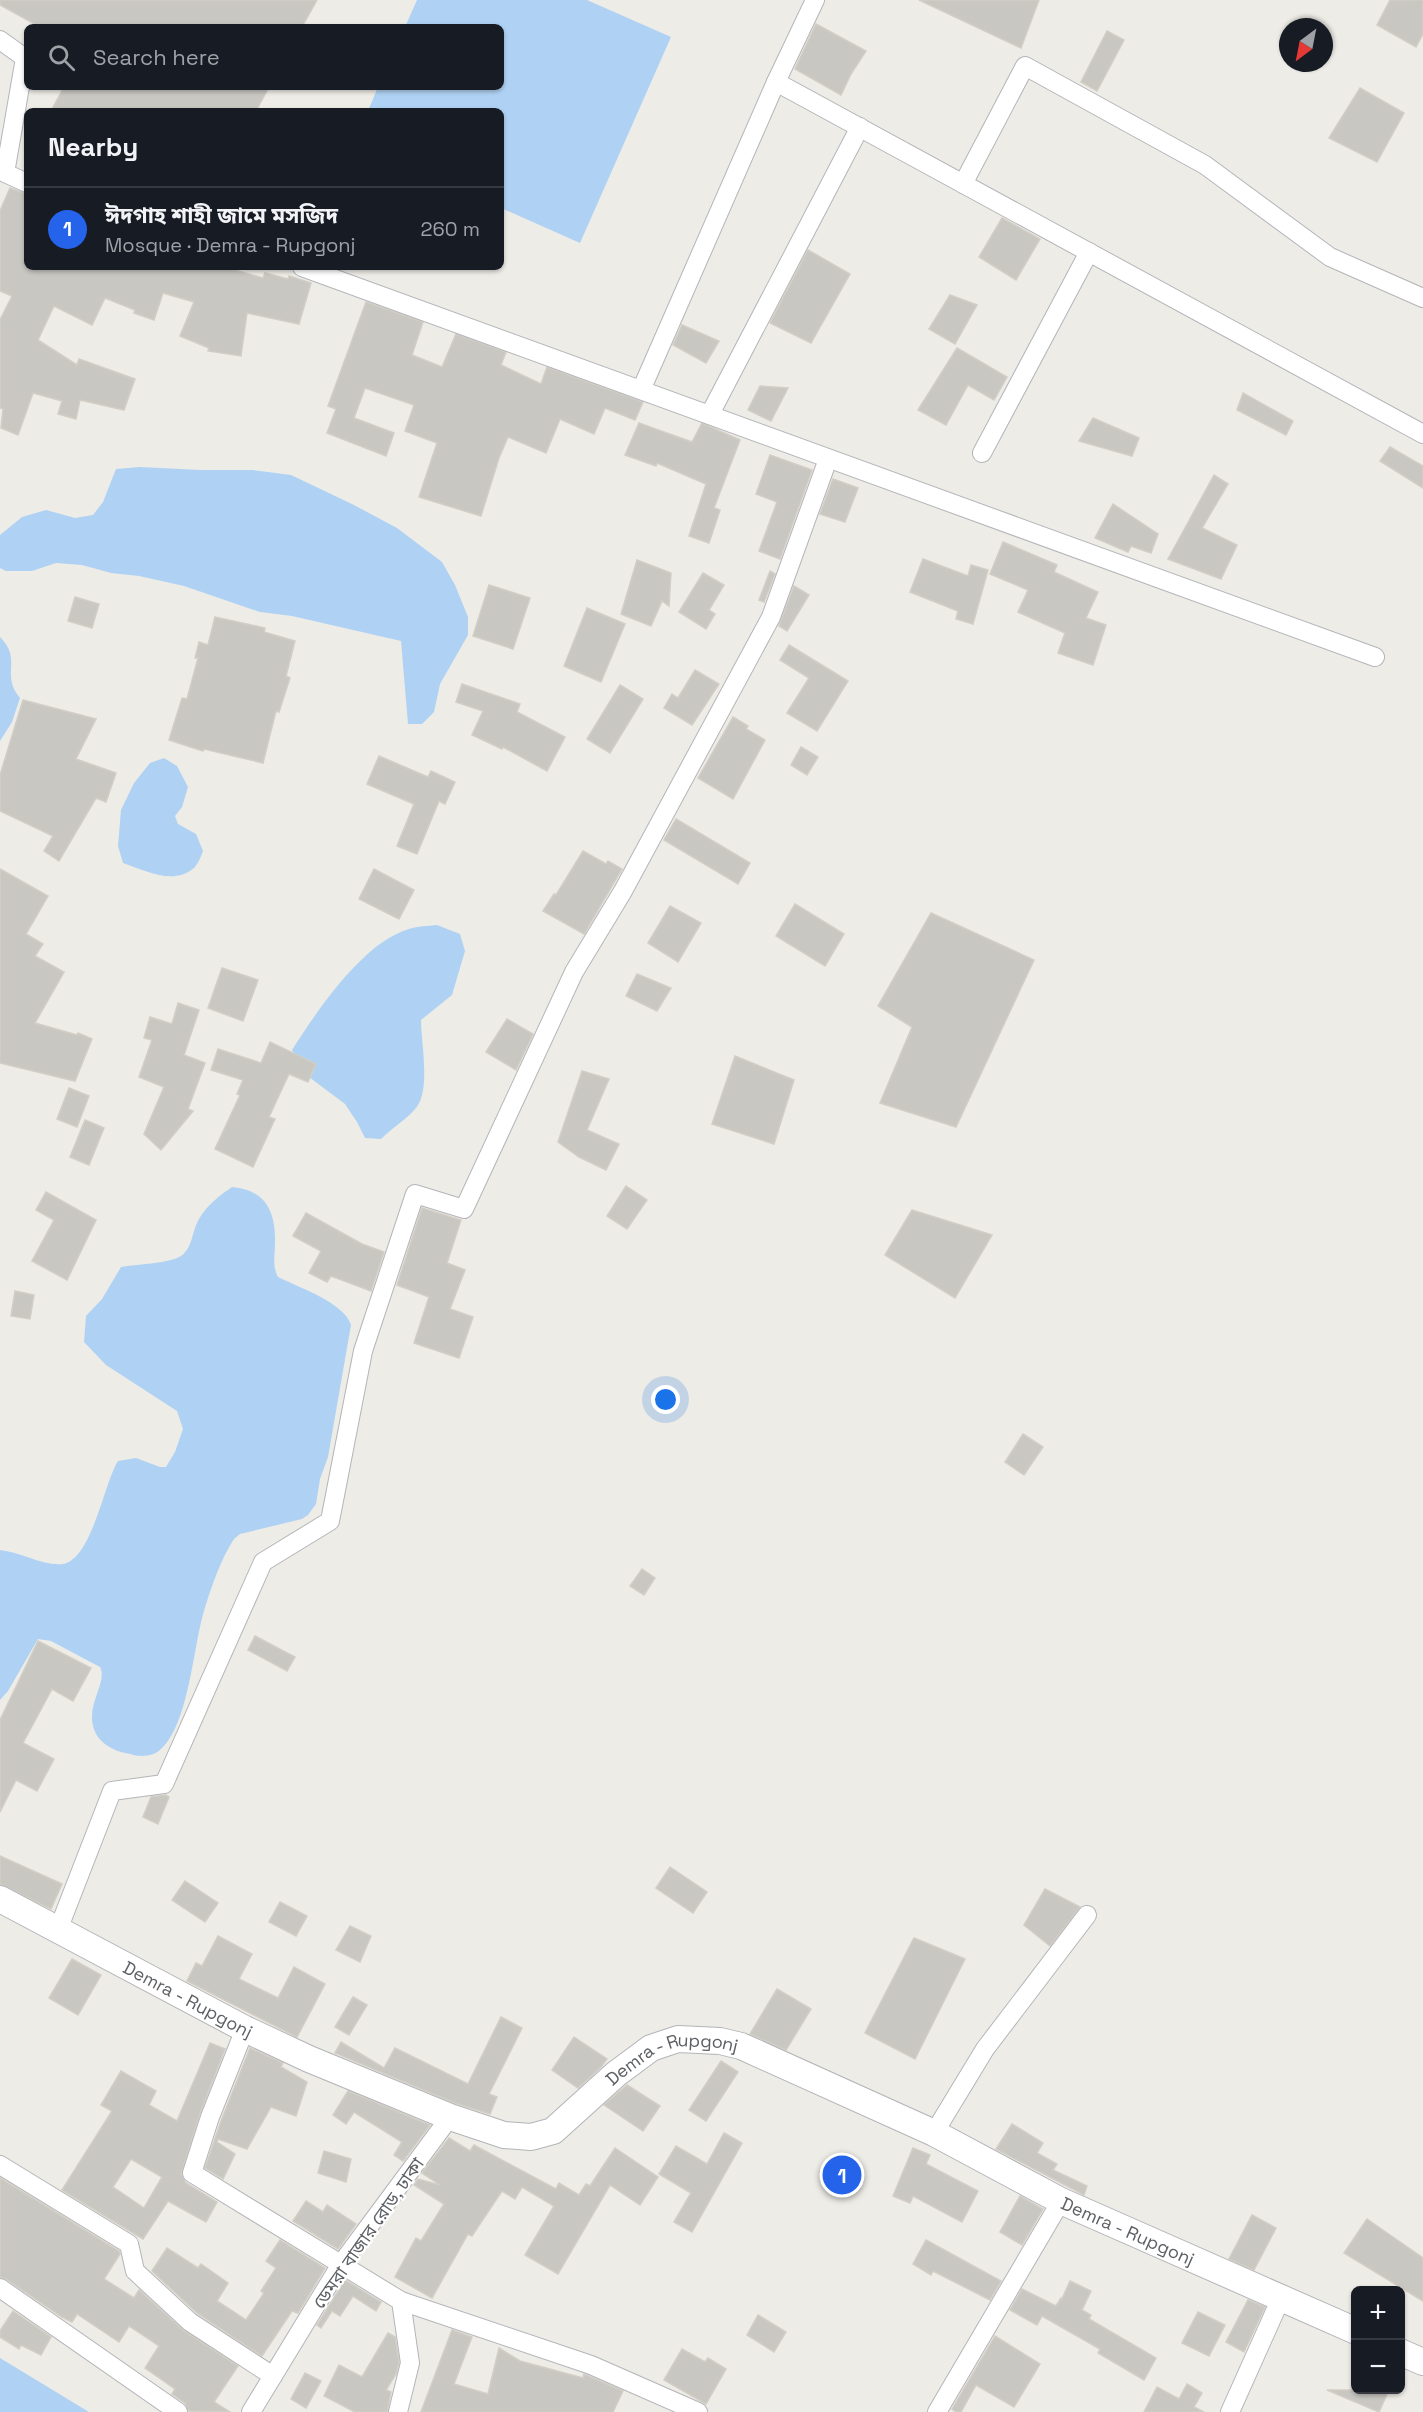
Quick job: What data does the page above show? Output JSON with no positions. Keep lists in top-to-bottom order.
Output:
{
  "streets": {
    "street": ["Demra - Rupgonj", "ডেমরা বাজার রোড, ঢাকা"]
  },
  "crossings": [
    ["Demra - Rupgonj", "ডেমরা বাজার রোড, ঢাকা"]
  ],
  "north": "bottom left",
  "page": {
    "search": "Search here",
    "heading": "Nearby",
    "list": [
      {
        "mark": "1",
        "name": "ঈদগাহ শাহী জামে মসজিদ",
        "note": "Mosque · Demra - Rupgonj",
        "value": "260 m"
      }
    ],
    "pins": "1",
    "map_buttons": ["+", "−"]
  }
}
